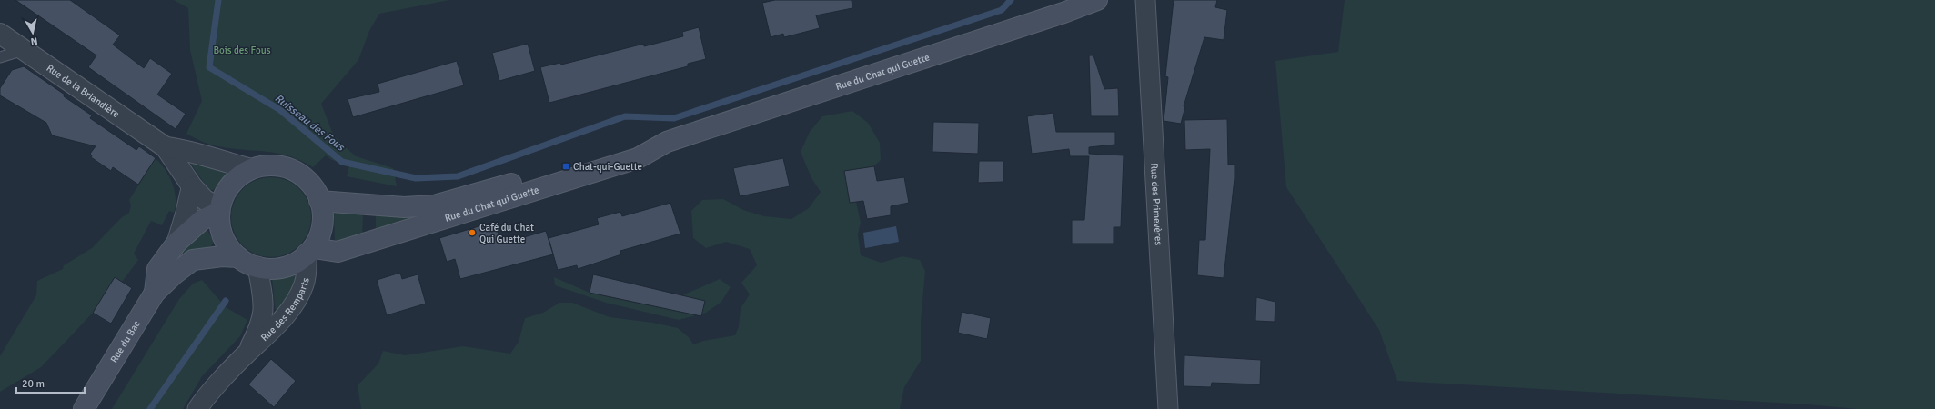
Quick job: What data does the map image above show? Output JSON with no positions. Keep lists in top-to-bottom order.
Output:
{
  "streets": {
    "main road": ["Rue du Chat qui Guette", "Rue du Bac"],
    "street": ["Rue de la Briandière", "Rue des Primevères", "Rue des Remparts"]
  },
  "crossings": [
    ["Rue du Chat qui Guette", "Rue de la Briandière"],
    ["Rue du Chat qui Guette", "Rue des Remparts"],
    ["Rue de la Briandière", "Rue des Remparts"]
  ],
  "water": ["Ruisseau des Fous"],
  "parks": ["Bois des Fous"],
  "places": {
    "transit": ["Chat-qui-Guette"],
    "other": ["Café du Chat Qui Guette"]
  },
  "scale_bar": "20 m",
  "north": "bottom"
}
